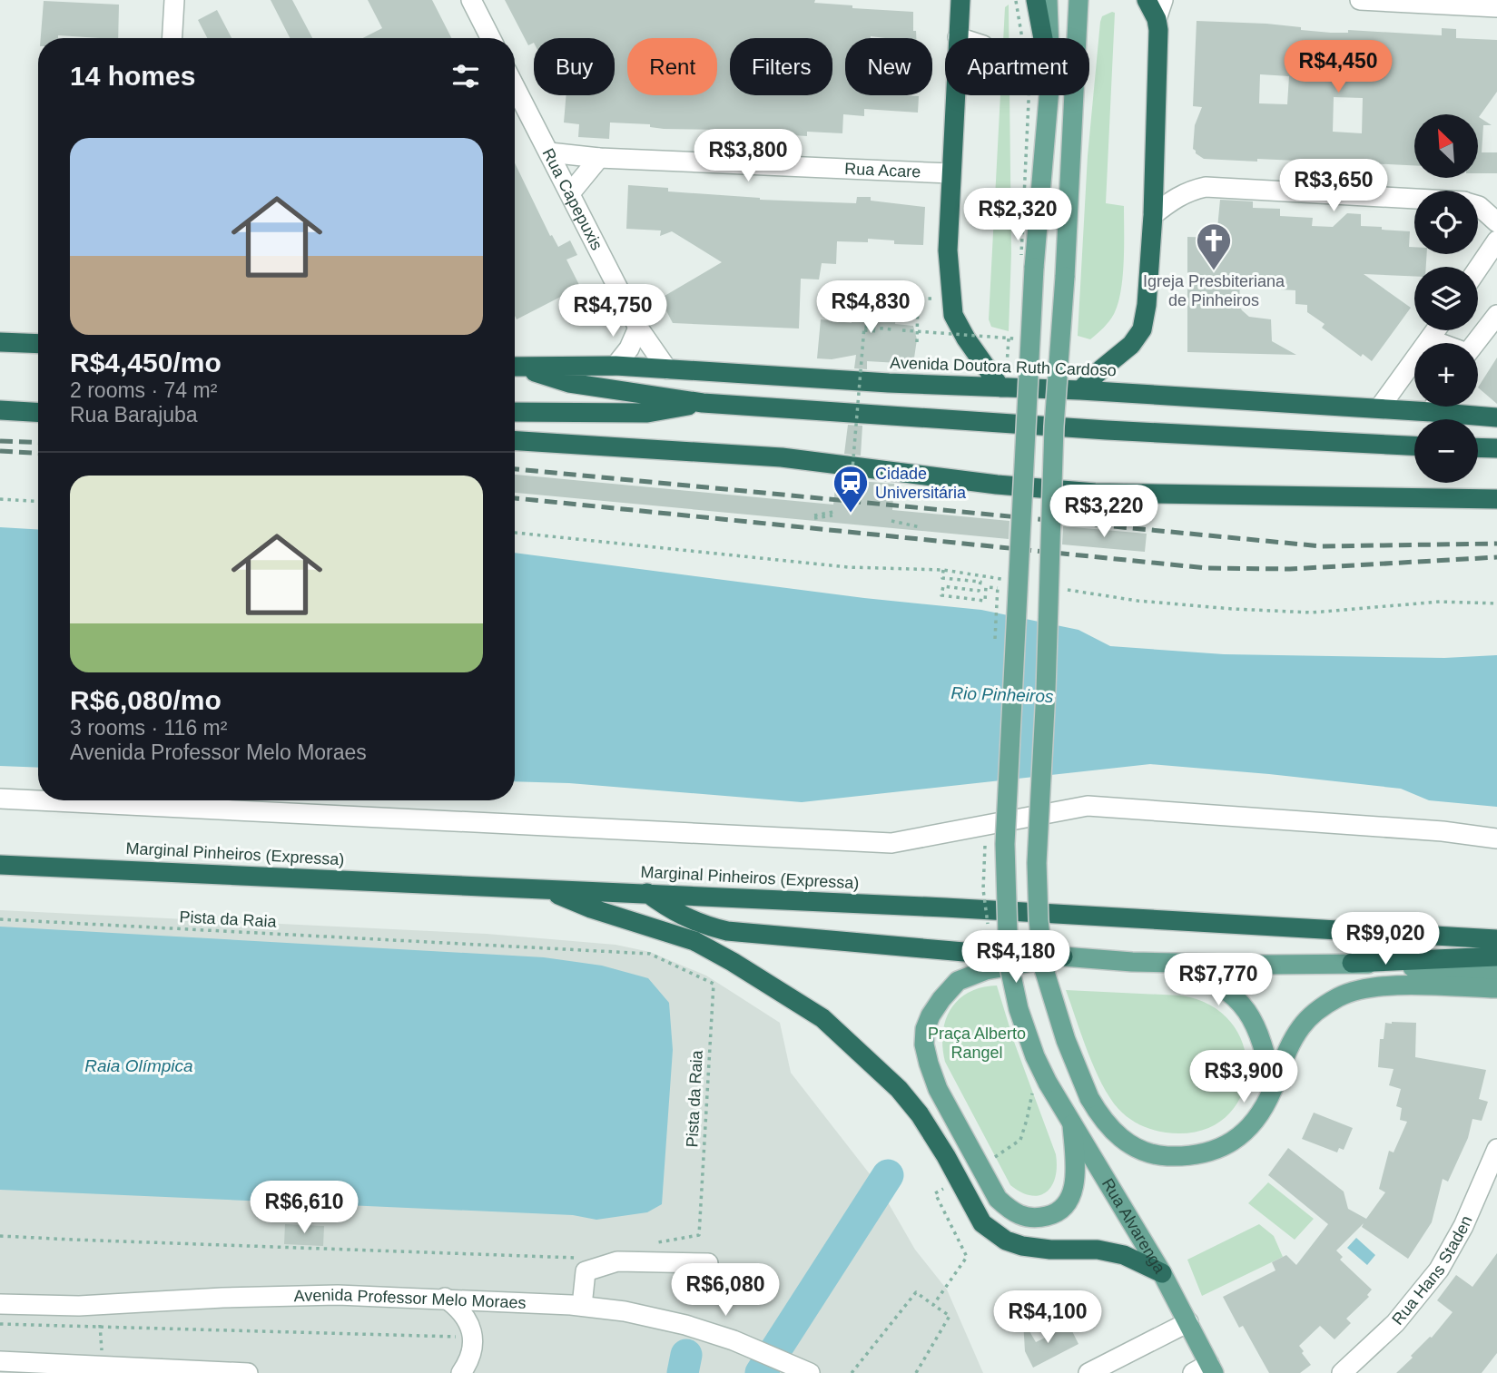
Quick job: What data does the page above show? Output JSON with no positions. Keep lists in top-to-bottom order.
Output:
{
  "streets": {
    "highway": ["Avenida Doutora Ruth Cardoso", "Marginal Pinheiros (Expressa)"],
    "main road": ["Rua Alvarenga"],
    "street": [
      "Rua Acare",
      "Rua Capepuxis",
      "Rua Hans Staden",
      "Avenida Professor Melo Moraes"
    ],
    "path": ["Pista da Raia"]
  },
  "crossings": [
    ["Rua Acare", "Rua Capepuxis"],
    ["Rua Capepuxis", "Avenida Doutora Ruth Cardoso"]
  ],
  "water": ["Rio Pinheiros", "Raia Olímpica"],
  "parks": ["Praça Alberto Rangel"],
  "places": {
    "church": ["Igreja Presbiteriana de Pinheiros"],
    "station": ["Cidade Universitária"]
  },
  "north": "top left",
  "page": {
    "chip": [
      "Buy",
      "Rent",
      "Filters",
      "New",
      "Apartment"
    ],
    "heading": "14 homes",
    "price": [
      "R$4,450",
      "R$3,800",
      "R$3,650",
      "R$2,320",
      "R$4,830",
      "R$4,750",
      "R$3,220",
      "R$9,020",
      "R$4,180",
      "R$7,770",
      "R$3,900",
      "R$6,610",
      "R$6,080",
      "R$4,100"
    ],
    "map_buttons": ["+", "−"],
    "list": [
      {
        "name": "R$4,450/mo",
        "note": "2 rooms · 74 m² · Rua Barajuba"
      },
      {
        "name": "R$6,080/mo",
        "note": "3 rooms · 116 m² · Avenida Professor Melo Moraes"
      }
    ]
  }
}
